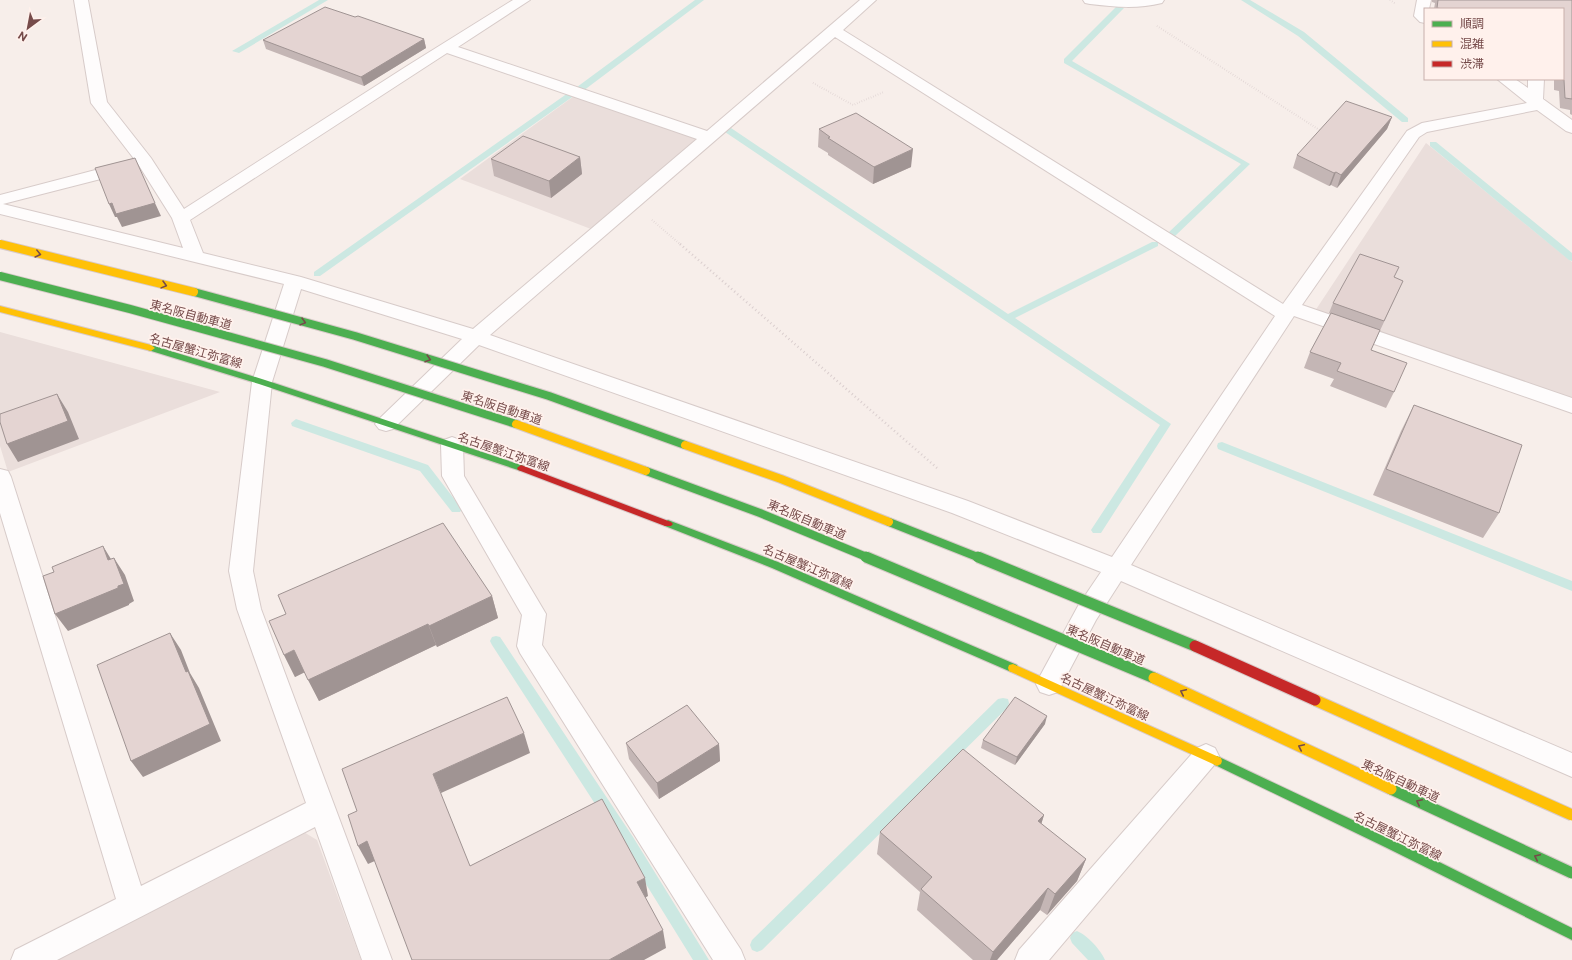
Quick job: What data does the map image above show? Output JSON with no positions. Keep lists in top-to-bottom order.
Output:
{
  "streets": {
    "main road": ["東名阪自動車道", "名古屋蟹江弥富線"]
  },
  "legend": ["順調", "混雑", "渋滞"],
  "north": "bottom left"
}
